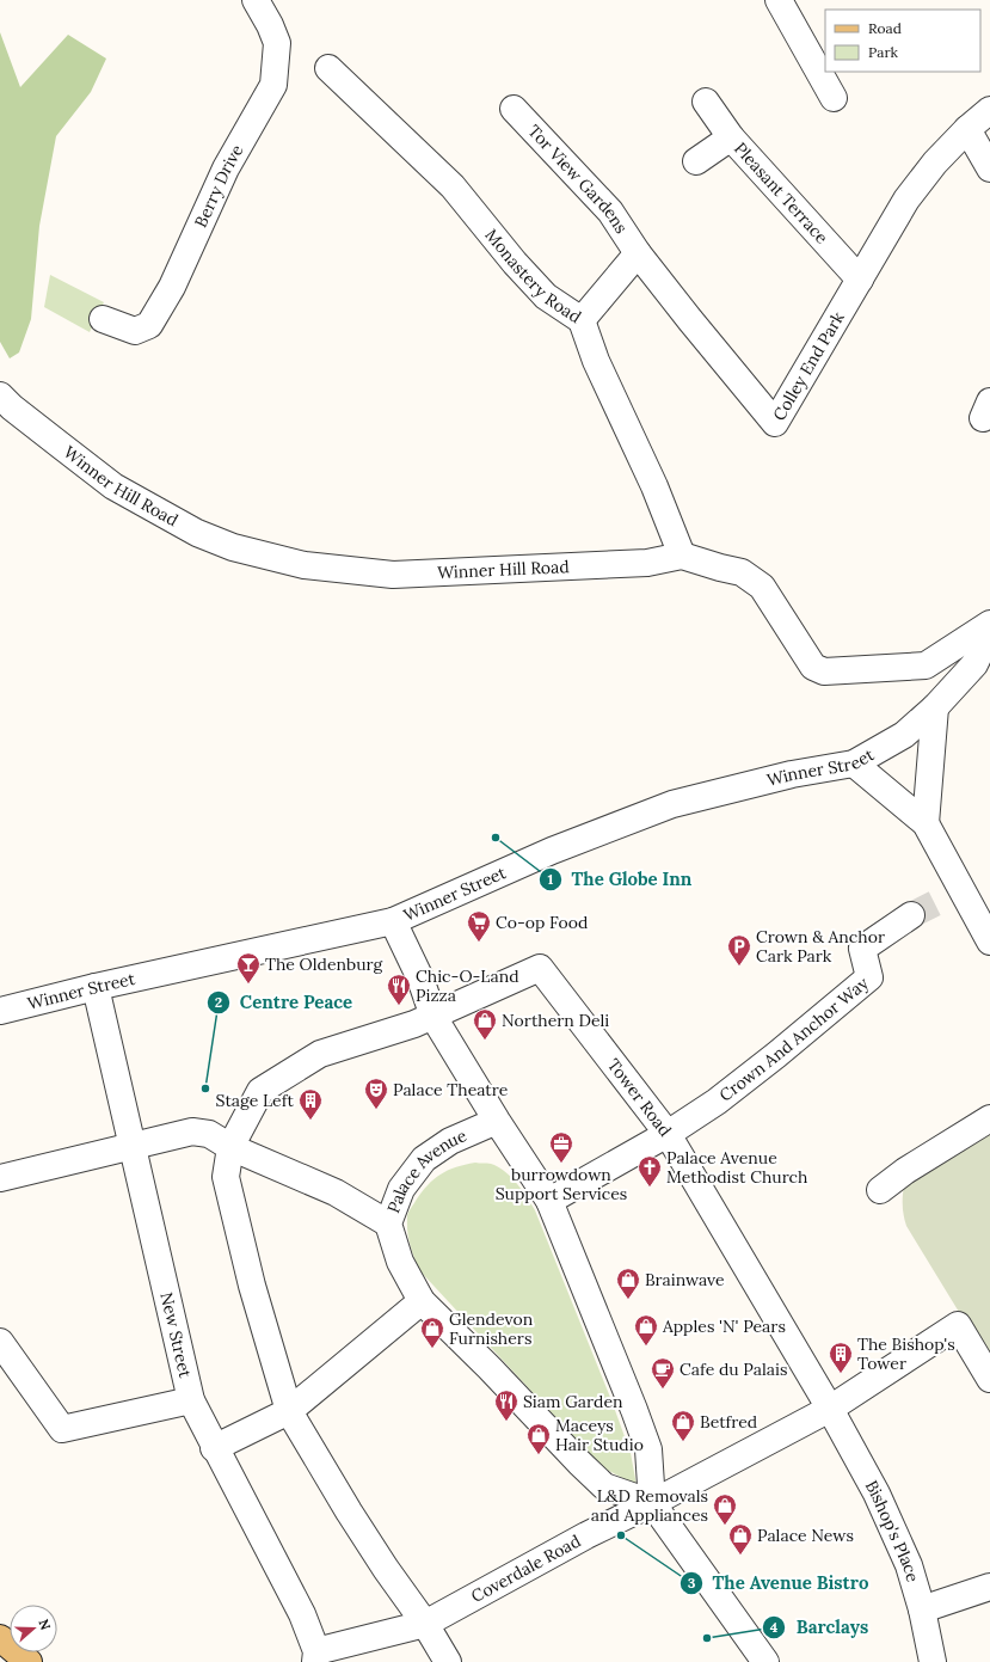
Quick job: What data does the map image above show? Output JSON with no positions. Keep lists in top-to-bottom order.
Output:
{
  "streets": {
    "street": [
      "Tor View Gardens",
      "Berry Drive",
      "Pleasant Terrace",
      "Monastery Road",
      "Colley End Park",
      "Winner Hill Road",
      "Winner Street",
      "Crown And Anchor Way",
      "Tower Road",
      "Palace Avenue",
      "New Street",
      "Bishop's Place",
      "Coverdale Road"
    ]
  },
  "crossings": [
    ["Tor View Gardens", "Colley End Park"],
    ["Pleasant Terrace", "Colley End Park"],
    ["Monastery Road", "Winner Hill Road"],
    ["Winner Street", "New Street"],
    ["Crown And Anchor Way", "Tower Road"],
    ["Tower Road", "Bishop's Place"],
    ["Tower Road", "Coverdale Road"],
    ["Palace Avenue", "Coverdale Road"],
    ["New Street", "Coverdale Road"],
    ["Bishop's Place", "Coverdale Road"]
  ],
  "places": {
    "other": [
      "The Globe Inn",
      "Centre Peace",
      "The Avenue Bistro",
      "Barclays"
    ],
    "supermarket": ["Co-op Food"],
    "parking": ["Crown & Anchor Cark Park"],
    "bar": ["The Oldenburg"],
    "restaurant": ["Chic-O-Land Pizza", "Siam Garden"],
    "shop": [
      "Northern Deli",
      "Brainwave",
      "Apples 'N' Pears",
      "Glendevon Furnishers",
      "Betfred",
      "Maceys Hair Studio",
      "L&D Removals and Appliances",
      "Palace News"
    ],
    "theatre": ["Palace Theatre"],
    "building": ["Stage Left", "The Bishop's Tower"],
    "office": ["burrowdown Support Services"],
    "church": ["Palace Avenue Methodist Church"],
    "cafe": ["Cafe du Palais"]
  },
  "legend": ["Road", "Park"],
  "north": "right"
}
